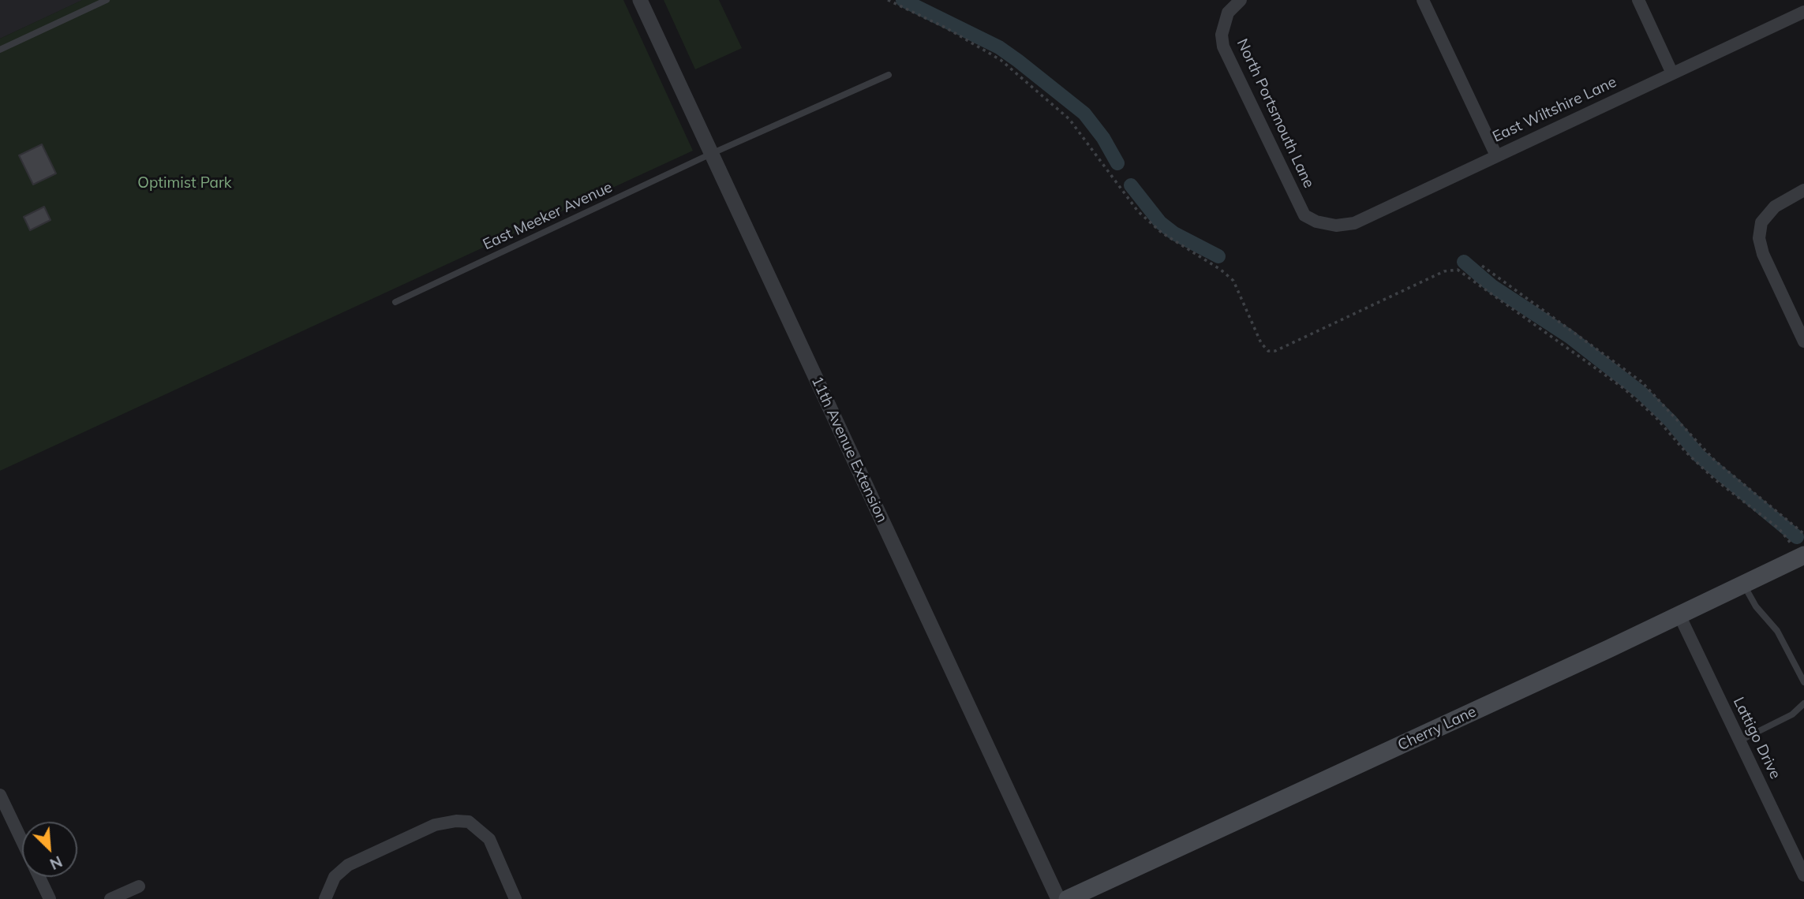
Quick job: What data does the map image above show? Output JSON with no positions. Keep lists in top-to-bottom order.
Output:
{
  "streets": {
    "main road": ["Cherry Lane"],
    "street": [
      "East Wiltshire Lane",
      "North Portsmouth Lane",
      "11th Avenue Extension",
      "Lattigo Drive"
    ],
    "lane": ["East Meeker Avenue"]
  },
  "crossings": [
    ["East Wiltshire Lane", "North Portsmouth Lane"],
    ["East Meeker Avenue", "11th Avenue Extension"],
    ["Cherry Lane", "Lattigo Drive"]
  ],
  "parks": ["Optimist Park"],
  "north": "bottom right"
}
